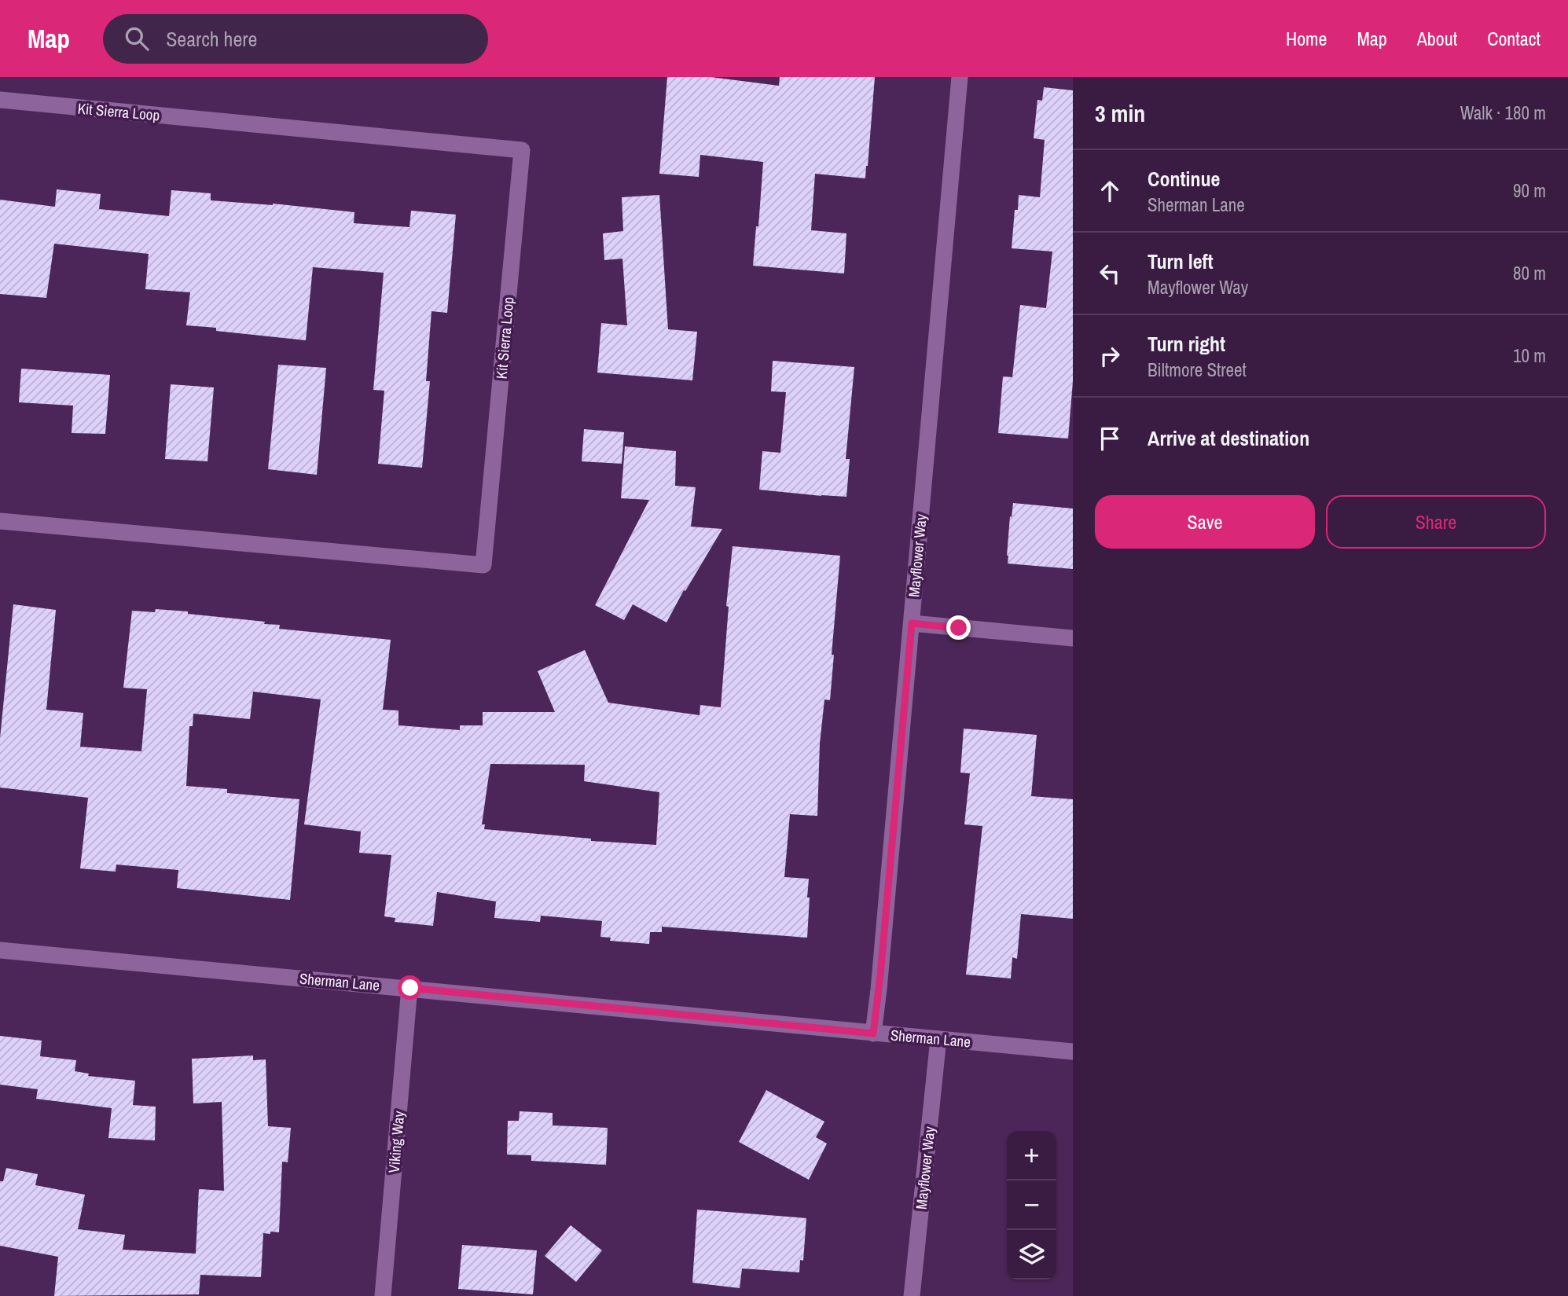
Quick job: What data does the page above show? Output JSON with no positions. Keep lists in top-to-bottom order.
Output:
{
  "streets": {
    "street": [
      "Kit Sierra Loop",
      "Mayflower Way",
      "Sherman Lane",
      "Viking Way"
    ]
  },
  "crossings": [
    ["Mayflower Way", "Sherman Lane"],
    ["Sherman Lane", "Viking Way"]
  ],
  "page": {
    "header": "Map",
    "search": "Search here",
    "nav": [
      "Home",
      "Map",
      "About",
      "Contact"
    ],
    "heading": ["3 min", "Walk · 180 m"],
    "list": [
      ["Continue", "Sherman Lane", "90 m"],
      ["Turn left", "Mayflower Way", "80 m"],
      ["Turn right", "Biltmore Street", "10 m"],
      "Arrive at destination"
    ],
    "buttons": ["Save", "Share"],
    "map_buttons": ["+", "−"]
  }
}
